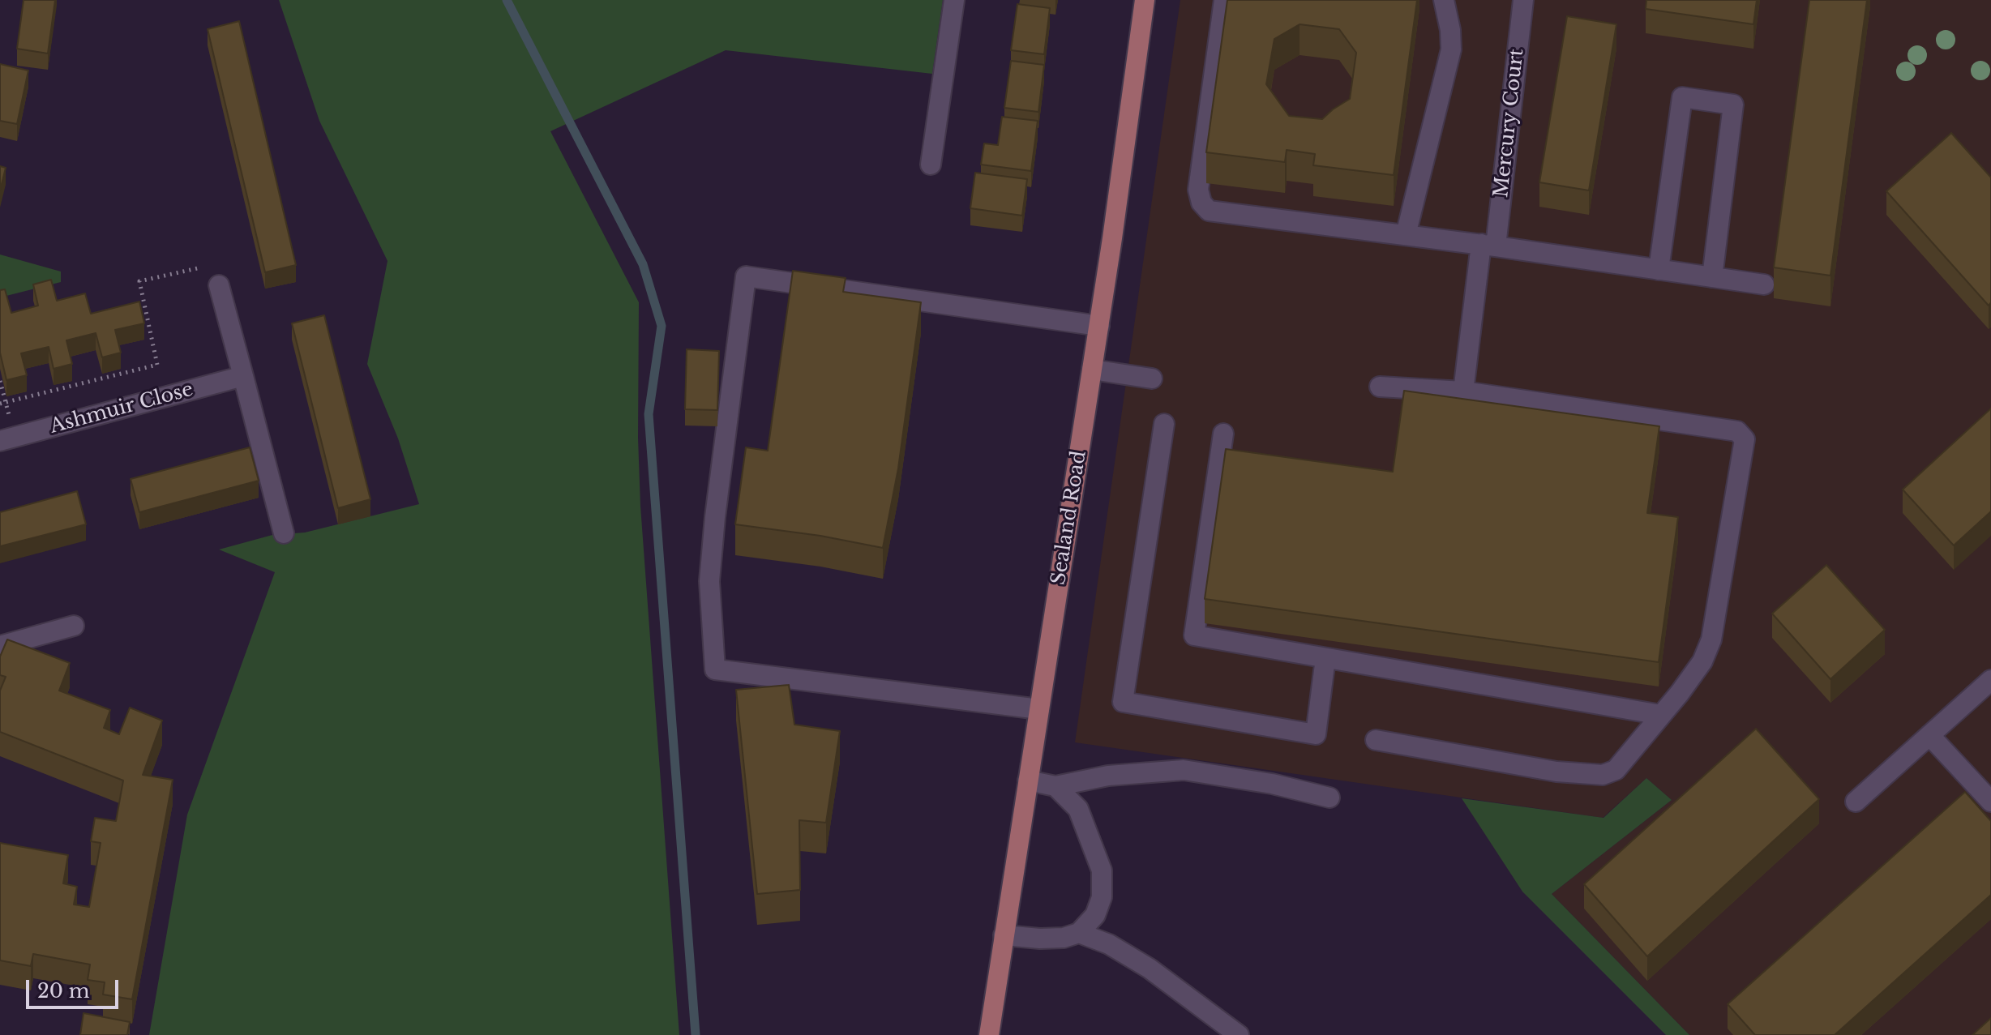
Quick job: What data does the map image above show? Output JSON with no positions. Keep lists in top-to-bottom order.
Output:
{
  "streets": {
    "main road": ["Sealand Road"],
    "street": ["Mercury Court", "Ashmuir Close"]
  },
  "scale_bar": "20 m"
}
